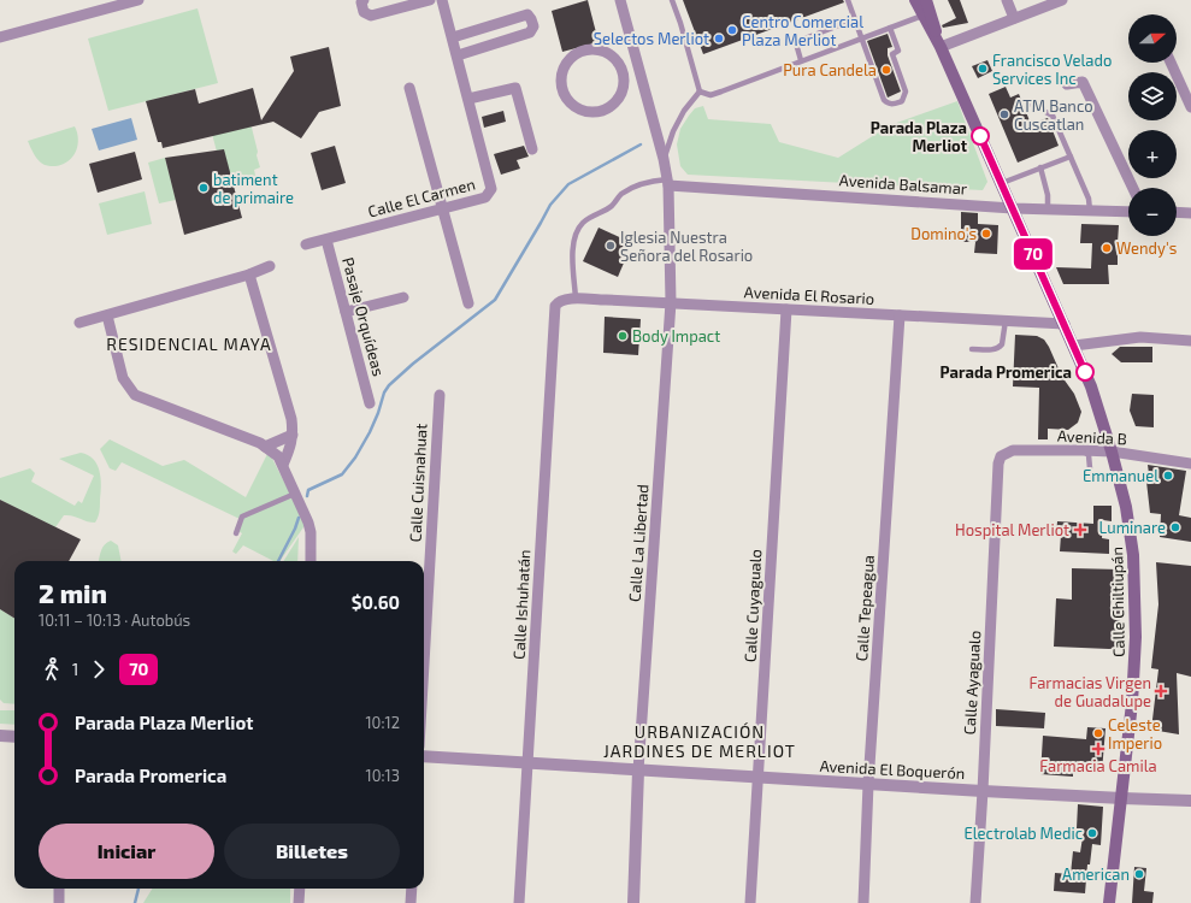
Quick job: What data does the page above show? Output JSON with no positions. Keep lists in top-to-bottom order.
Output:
{
  "streets": {
    "main road": ["Calle Chiltiupán"],
    "street": [
      "Avenida Balsamar",
      "Calle El Carmen",
      "Avenida El Rosario",
      "Pasaje Orquídeas",
      "Avenida B",
      "Calle Cuisnahuat",
      "Calle La Libertad",
      "Calle Ishuhatán",
      "Calle Cuyagualo",
      "Calle Tepeagua",
      "Calle Ayagualo",
      "Avenida El Boquerón"
    ]
  },
  "crossings": [
    ["Avenida Balsamar", "Calle La Libertad"],
    ["Avenida Balsamar", "Calle Chiltiupán"],
    ["Calle El Carmen", "Pasaje Orquídeas"],
    ["Avenida El Rosario", "Calle La Libertad"],
    ["Avenida El Rosario", "Calle Chiltiupán"],
    ["Avenida El Rosario", "Calle Ishuhatán"],
    ["Avenida El Rosario", "Calle Cuyagualo"],
    ["Avenida El Rosario", "Calle Tepeagua"],
    ["Avenida B", "Calle Chiltiupán"],
    ["Avenida B", "Calle Ayagualo"],
    ["Calle La Libertad", "Avenida El Boquerón"],
    ["Calle Chiltiupán", "Avenida El Boquerón"],
    ["Calle Ishuhatán", "Avenida El Boquerón"],
    ["Calle Cuyagualo", "Avenida El Boquerón"],
    ["Calle Tepeagua", "Avenida El Boquerón"],
    ["Calle Ayagualo", "Avenida El Boquerón"]
  ],
  "districts": ["RESIDENCIAL MAYA", "URBANIZACIÓN JARDINES DE MERLIOT"],
  "places": {
    "other": [
      "Centro Comercial Plaza Merliot",
      "Selectos Merliot",
      "Francisco Velado Services Inc",
      "Pura Candela",
      "ATM Banco Cuscatlan",
      "Parada Plaza Merliot",
      "batiment de primaire",
      "Domino's",
      "Iglesia Nuestra Señora del Rosario",
      "Wendy's",
      "Body Impact",
      "Parada Promerica",
      "Emmanuel",
      "Luminare",
      "Celeste Imperio",
      "Electrolab Medic",
      "American"
    ],
    "health": ["Hospital Merliot", "Farmacias Virgen de Guadalupe", "Farmacia Camila"]
  },
  "lines": ["bus line 70"],
  "north": "right",
  "page": {
    "on_map": "70",
    "map_buttons": ["+", "−"],
    "heading": ["2 min", "10:11 – 10:13 · Autobús", "$0.60"],
    "legs": ["1", "70"],
    "list": [
      {
        "name": "Parada Plaza Merliot",
        "value": "10:12"
      },
      {
        "name": "Parada Promerica",
        "value": "10:13"
      }
    ],
    "buttons": ["Iniciar", "Billetes"]
  }
}
